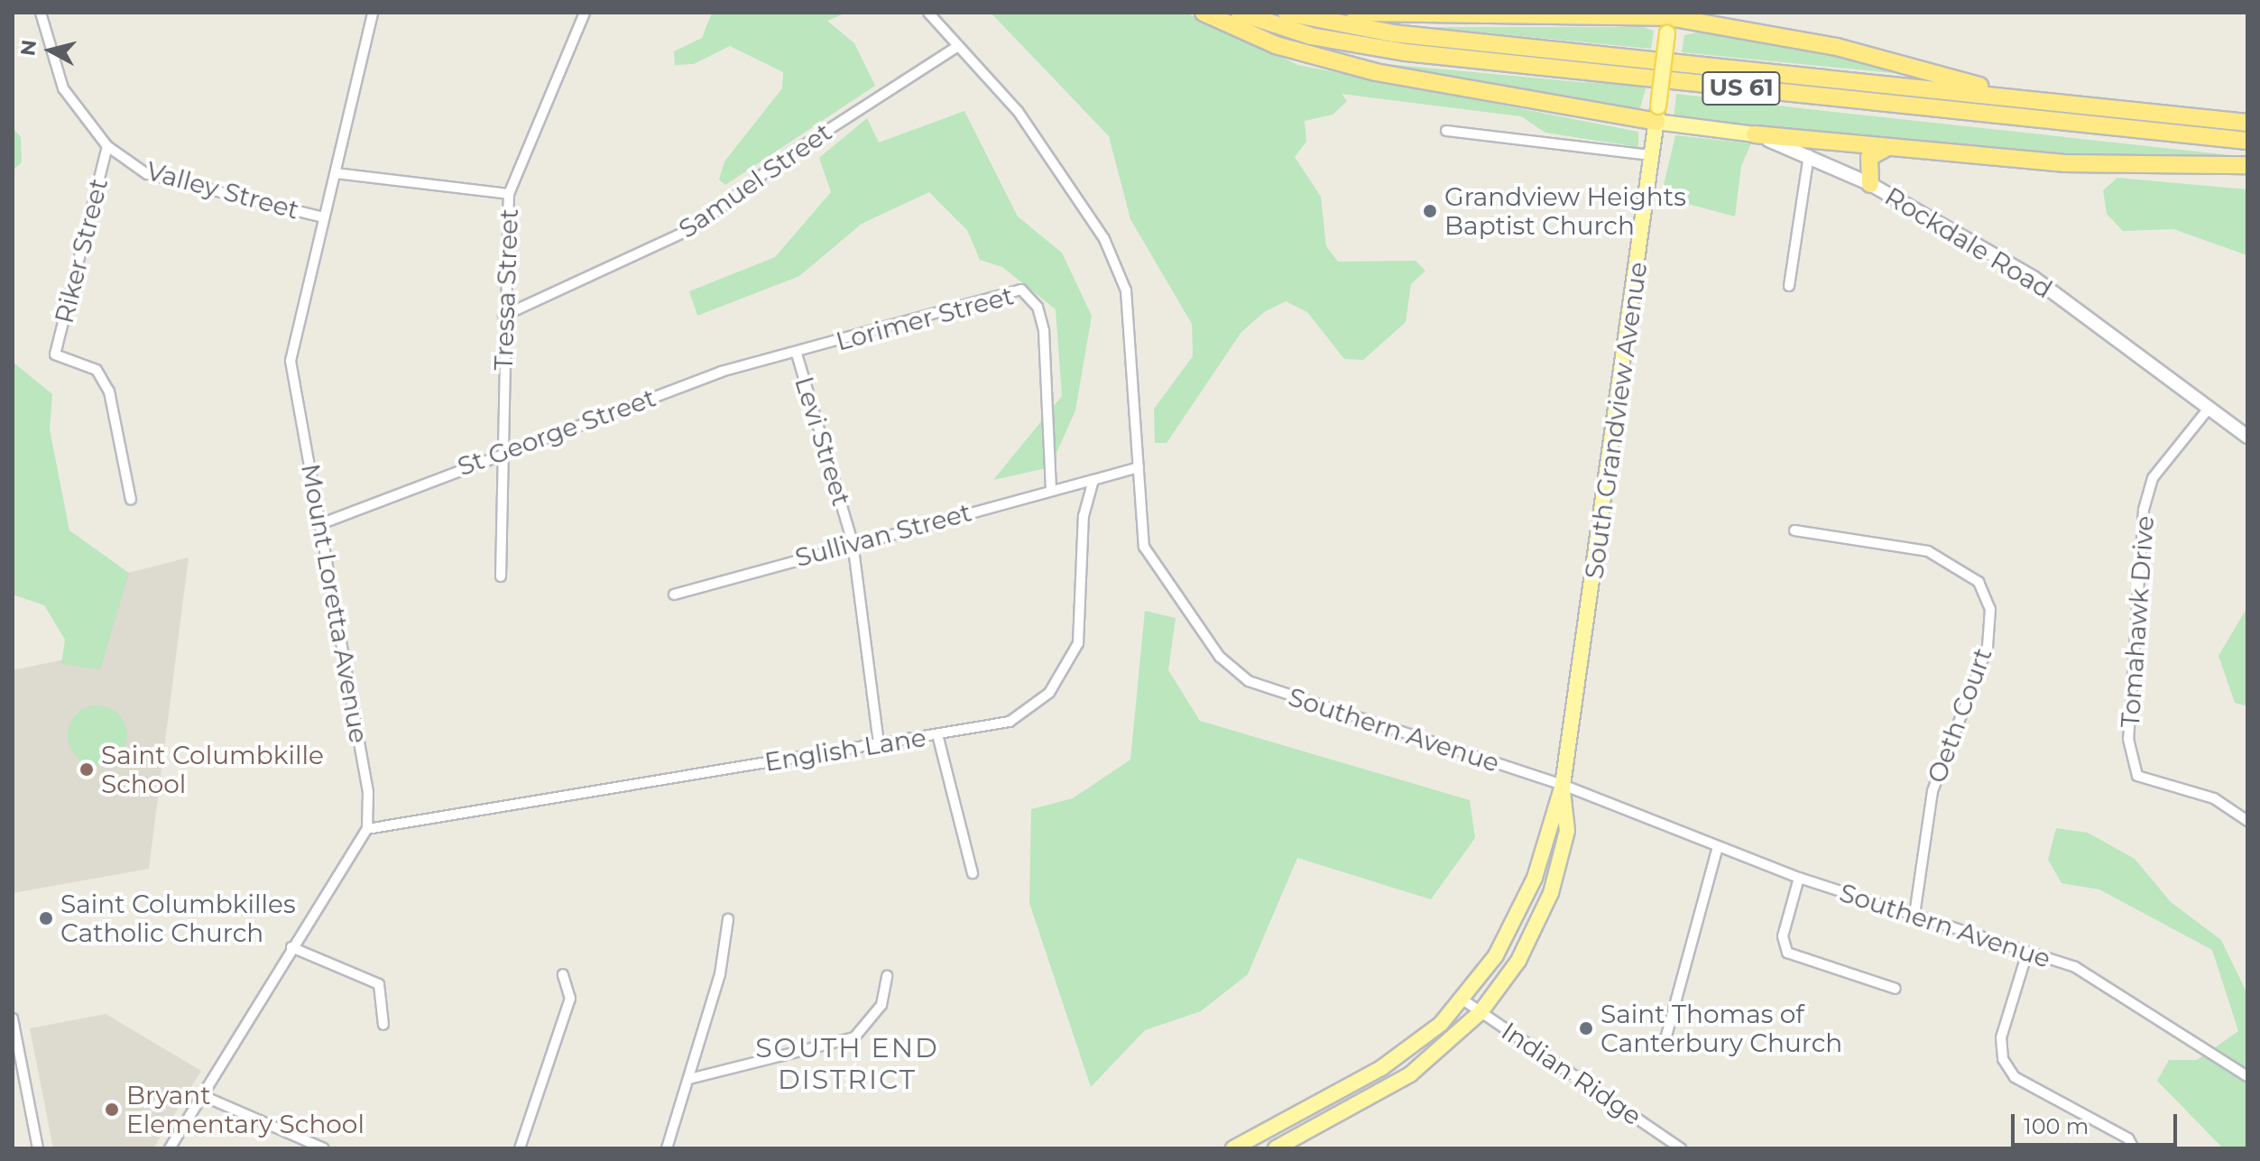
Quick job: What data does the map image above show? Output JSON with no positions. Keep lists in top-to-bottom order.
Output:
{
  "streets": {
    "highway": ["US 61"],
    "main road": ["Rockdale Road", "South Grandview Avenue"],
    "street": [
      "Samuel Street",
      "Valley Street",
      "Riker Street",
      "Tressa Street",
      "Lorimer Street",
      "St George Street",
      "Levi Street",
      "Sullivan Street",
      "Mount Loretta Avenue",
      "Tomahawk Drive",
      "Oeth Court",
      "Southern Avenue",
      "English Lane",
      "Indian Ridge"
    ]
  },
  "crossings": [
    ["Samuel Street", "Tressa Street"],
    ["Samuel Street", "Southern Avenue"],
    ["Valley Street", "Riker Street"],
    ["Valley Street", "Mount Loretta Avenue"],
    ["Rockdale Road", "South Grandview Avenue"],
    ["Rockdale Road", "Tomahawk Drive"],
    ["Tressa Street", "St George Street"],
    ["Lorimer Street", "St George Street"],
    ["Lorimer Street", "Levi Street"],
    ["Lorimer Street", "Sullivan Street"],
    ["South Grandview Avenue", "Southern Avenue"],
    ["South Grandview Avenue", "Indian Ridge"],
    ["St George Street", "Levi Street"],
    ["St George Street", "Mount Loretta Avenue"],
    ["Levi Street", "Sullivan Street"],
    ["Levi Street", "English Lane"],
    ["Sullivan Street", "English Lane"],
    ["Mount Loretta Avenue", "English Lane"],
    ["Oeth Court", "Southern Avenue"]
  ],
  "districts": ["SOUTH END DISTRICT"],
  "places": [
    "Grandview Heights Baptist Church",
    "Saint Columbkille School",
    "Saint Columbkilles Catholic Church",
    "Saint Thomas of Canterbury Church",
    "Bryant Elementary School"
  ],
  "scale_bar": "100 m",
  "north": "left"
}
